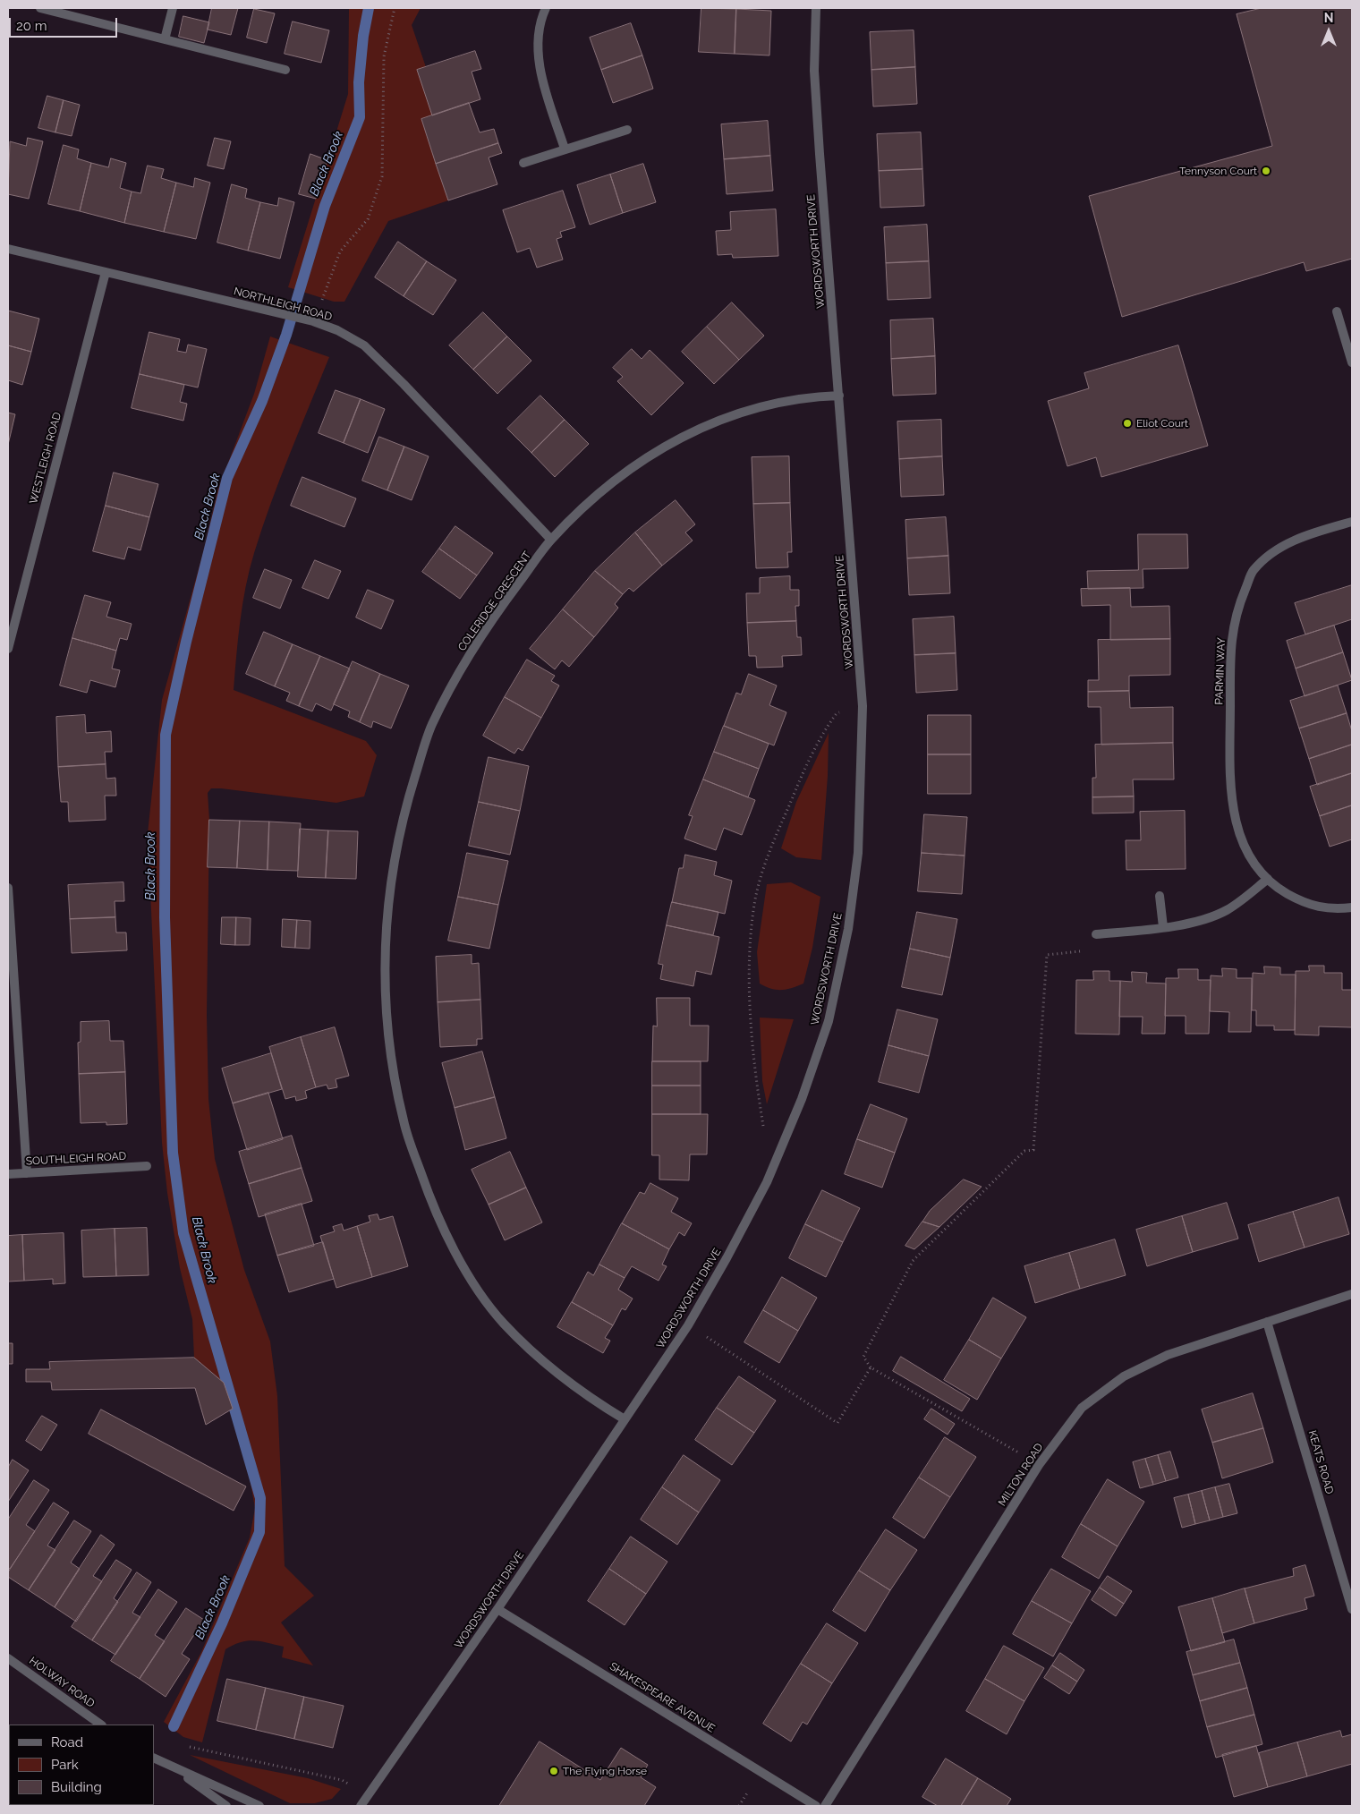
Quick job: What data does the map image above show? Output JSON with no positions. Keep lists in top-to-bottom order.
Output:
{
  "streets": {
    "street": [
      "WORDSWORTH DRIVE",
      "NORTHLEIGH ROAD",
      "WESTLEIGH ROAD",
      "COLERIDGE CRESCENT",
      "PARMIN WAY",
      "SOUTHLEIGH ROAD",
      "KEATS ROAD",
      "MILTON ROAD",
      "HOLWAY ROAD",
      "SHAKESPEARE AVENUE"
    ]
  },
  "crossings": [
    ["WORDSWORTH DRIVE", "COLERIDGE CRESCENT"],
    ["WORDSWORTH DRIVE", "SHAKESPEARE AVENUE"],
    ["NORTHLEIGH ROAD", "WESTLEIGH ROAD"],
    ["NORTHLEIGH ROAD", "COLERIDGE CRESCENT"],
    ["KEATS ROAD", "MILTON ROAD"]
  ],
  "water": ["Black Brook"],
  "places": ["Tennyson Court", "Eliot Court", "The Flying Horse"],
  "legend": ["Road", "Park", "Building"],
  "scale_bar": "20 m",
  "north": "top"
}
